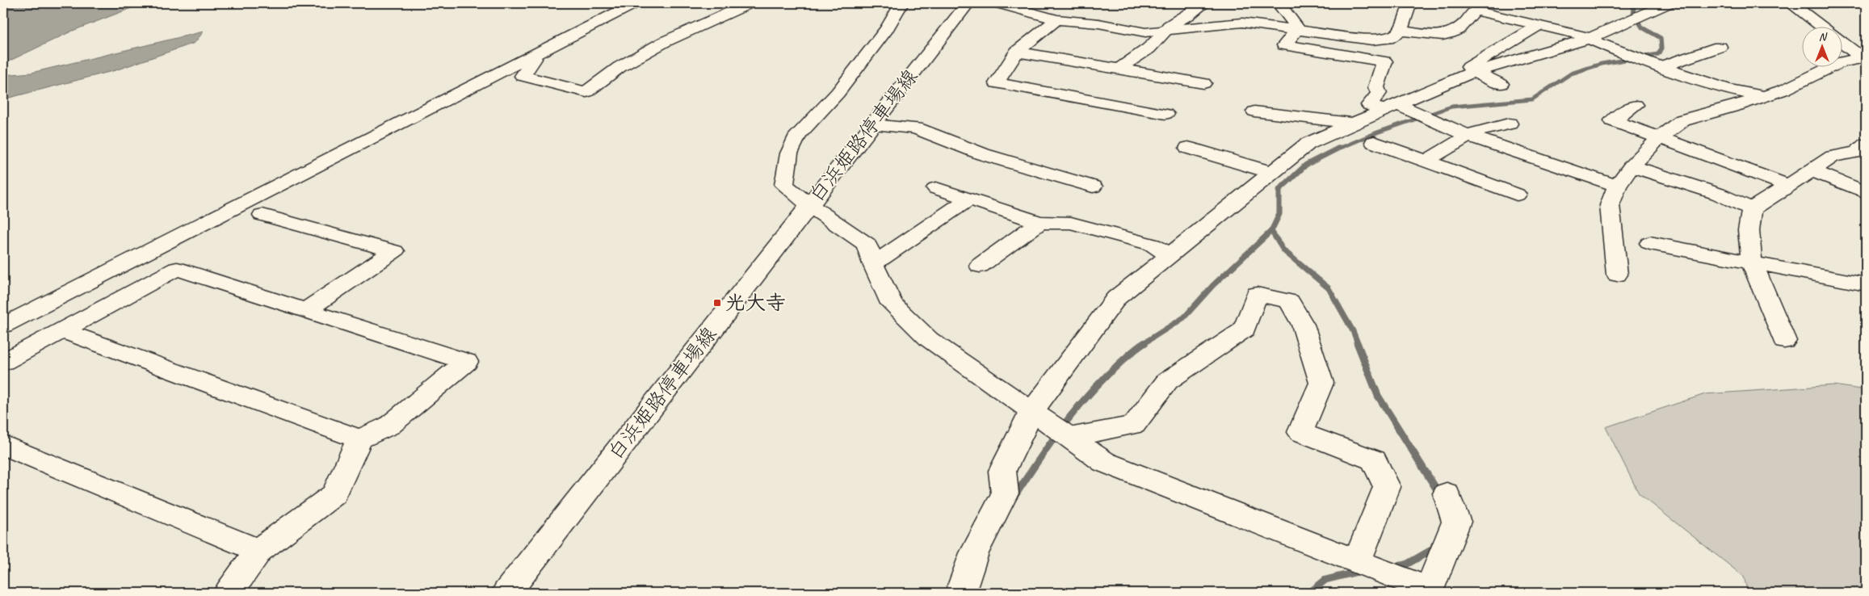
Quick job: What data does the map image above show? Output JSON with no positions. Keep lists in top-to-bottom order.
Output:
{
  "streets": {
    "street": ["白浜姫路停車場線"]
  },
  "places": {
    "transit": ["光大寺"]
  },
  "north": "top"
}
